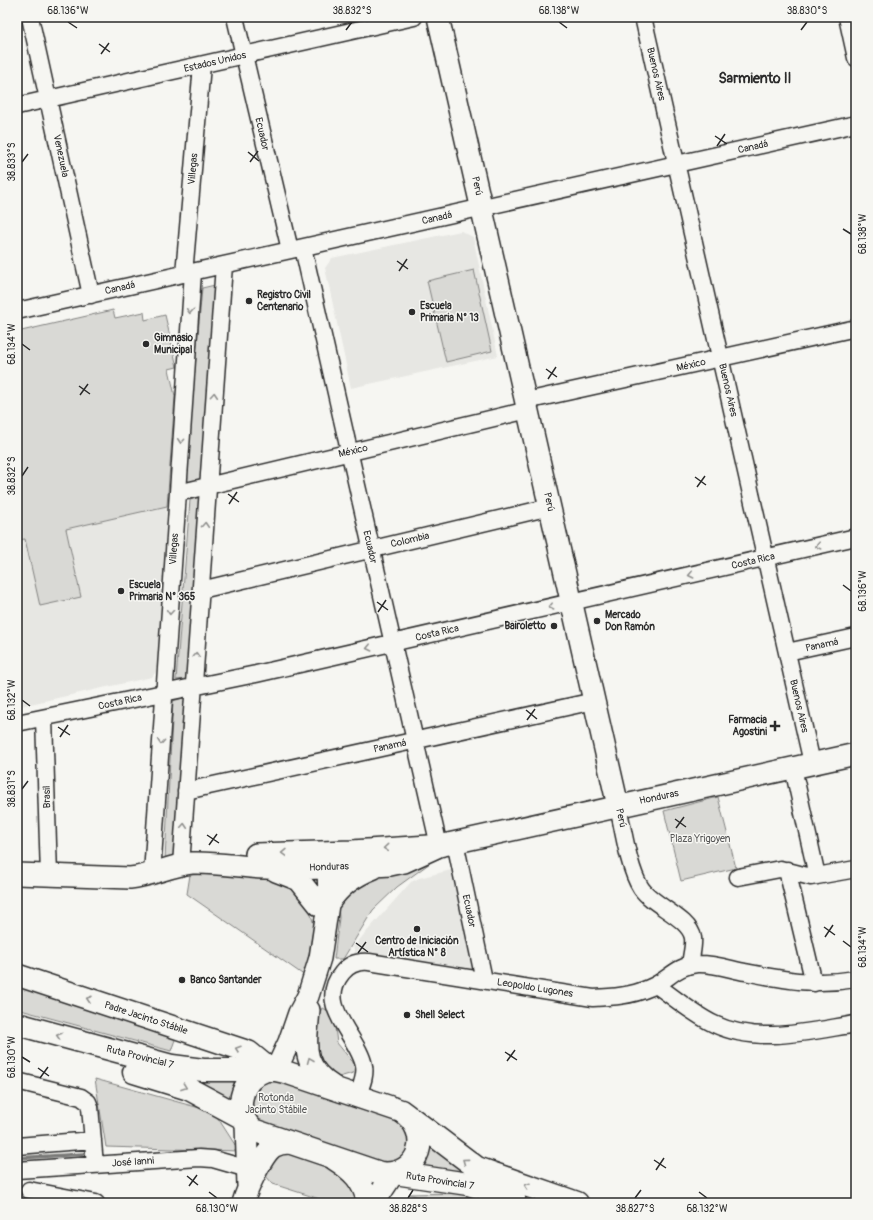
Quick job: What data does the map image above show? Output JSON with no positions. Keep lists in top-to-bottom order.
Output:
{
  "streets": {
    "highway": ["Ruta Provincial 7"],
    "main road": ["Perú", "Honduras", "Padre Jacinto Stábile"],
    "street": [
      "Estados Unidos",
      "Buenos Aires",
      "Ecuador",
      "Canadá",
      "Venezuela",
      "Villegas",
      "México",
      "Colombia",
      "Costa Rica",
      "Panamá",
      "Brasil",
      "Leopoldo Lugones",
      "José Ianni"
    ]
  },
  "crossings": [
    ["Estados Unidos", "Ecuador"],
    ["Estados Unidos", "Venezuela"],
    ["Estados Unidos", "Villegas"],
    ["Buenos Aires", "Canadá"],
    ["Buenos Aires", "México"],
    ["Buenos Aires", "Costa Rica"],
    ["Buenos Aires", "Panamá"],
    ["Buenos Aires", "Honduras"],
    ["Ecuador", "Canadá"],
    ["Ecuador", "México"],
    ["Ecuador", "Colombia"],
    ["Ecuador", "Costa Rica"],
    ["Ecuador", "Panamá"],
    ["Ecuador", "Honduras"],
    ["Ecuador", "Leopoldo Lugones"],
    ["Canadá", "Venezuela"],
    ["Canadá", "Villegas"],
    ["Canadá", "Perú"],
    ["Villegas", "México"],
    ["Villegas", "Costa Rica"],
    ["Villegas", "Honduras"],
    ["Perú", "México"],
    ["Perú", "Colombia"],
    ["Perú", "Costa Rica"],
    ["Perú", "Panamá"],
    ["Perú", "Honduras"],
    ["Perú", "Leopoldo Lugones"],
    ["Costa Rica", "Brasil"],
    ["Brasil", "Honduras"],
    ["Padre Jacinto Stábile", "Ruta Provincial 7"]
  ],
  "one_way": ["Costa Rica", "Padre Jacinto Stábile"],
  "districts": ["Sarmiento II"],
  "parks": ["Plaza Yrigoyen", "Rotonda Jacinto Stábile"],
  "places": {
    "other": [
      "Registro Civil Centenario",
      "Escuela Primaria N° 13",
      "Gimnasio Municipal",
      "Escuela Primaria N° 365",
      "Mercado Don Ramón",
      "Bairoletto",
      "Centro de Iniciación Artística N° 8",
      "Banco Santander",
      "Shell Select"
    ],
    "health": ["Farmacia Agostini"]
  },
  "coordinates": [
    "68.136°W",
    "38.832°S",
    "68.138°W",
    "38.830°S",
    "38.833°S",
    "68.134°W",
    "68.132°W",
    "38.831°S",
    "68.130°W",
    "38.828°S",
    "38.827°S"
  ]
}
